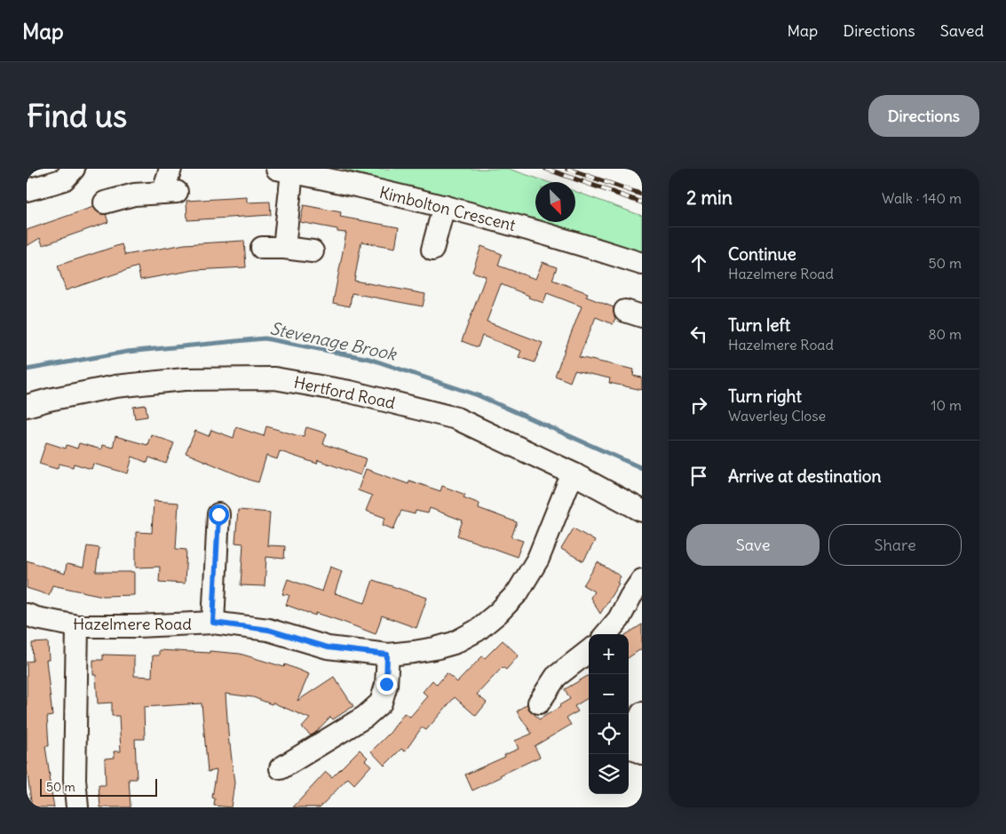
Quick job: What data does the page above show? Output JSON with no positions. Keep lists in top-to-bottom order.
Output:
{
  "streets": {
    "street": ["Kimbolton Crescent", "Hertford Road", "Hazelmere Road"]
  },
  "crossings": [
    ["Hertford Road", "Hazelmere Road"]
  ],
  "water": ["Stevenage Brook"],
  "scale_bar": "50 m",
  "north": "bottom right",
  "page": {
    "header": "Map",
    "nav": ["Map", "Directions", "Saved"],
    "buttons": [
      "Directions",
      ["Save", "Share"]
    ],
    "title": "Find us",
    "heading": ["2 min", "Walk · 140 m"],
    "list": [
      ["Continue", "Hazelmere Road", "50 m"],
      ["Turn left", "Hazelmere Road", "80 m"],
      ["Turn right", "Waverley Close", "10 m"],
      "Arrive at destination"
    ],
    "map_buttons": ["+", "−"],
    "scale": "50 m"
  }
}
